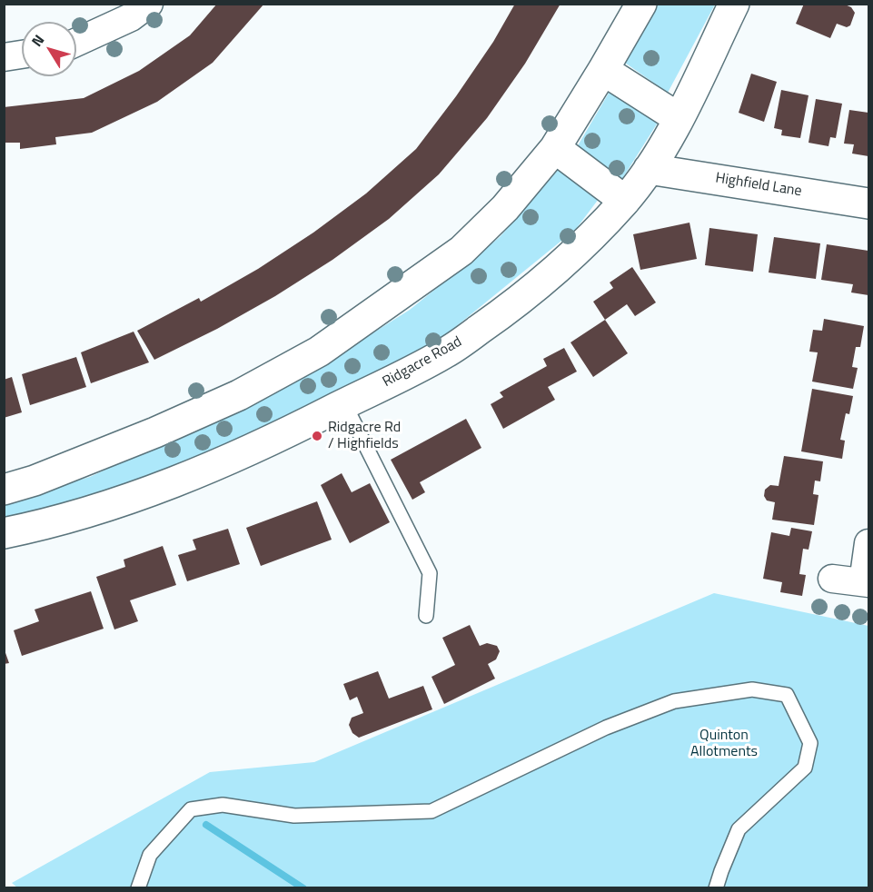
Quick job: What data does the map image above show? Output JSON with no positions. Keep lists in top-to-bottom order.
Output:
{
  "streets": {
    "street": ["Highfield Lane", "Ridgacre Road"]
  },
  "crossings": [
    ["Highfield Lane", "Ridgacre Road"]
  ],
  "parks": ["Quinton Allotments"],
  "places": ["Ridgacre Rd / Highfields"],
  "north": "top left"
}
